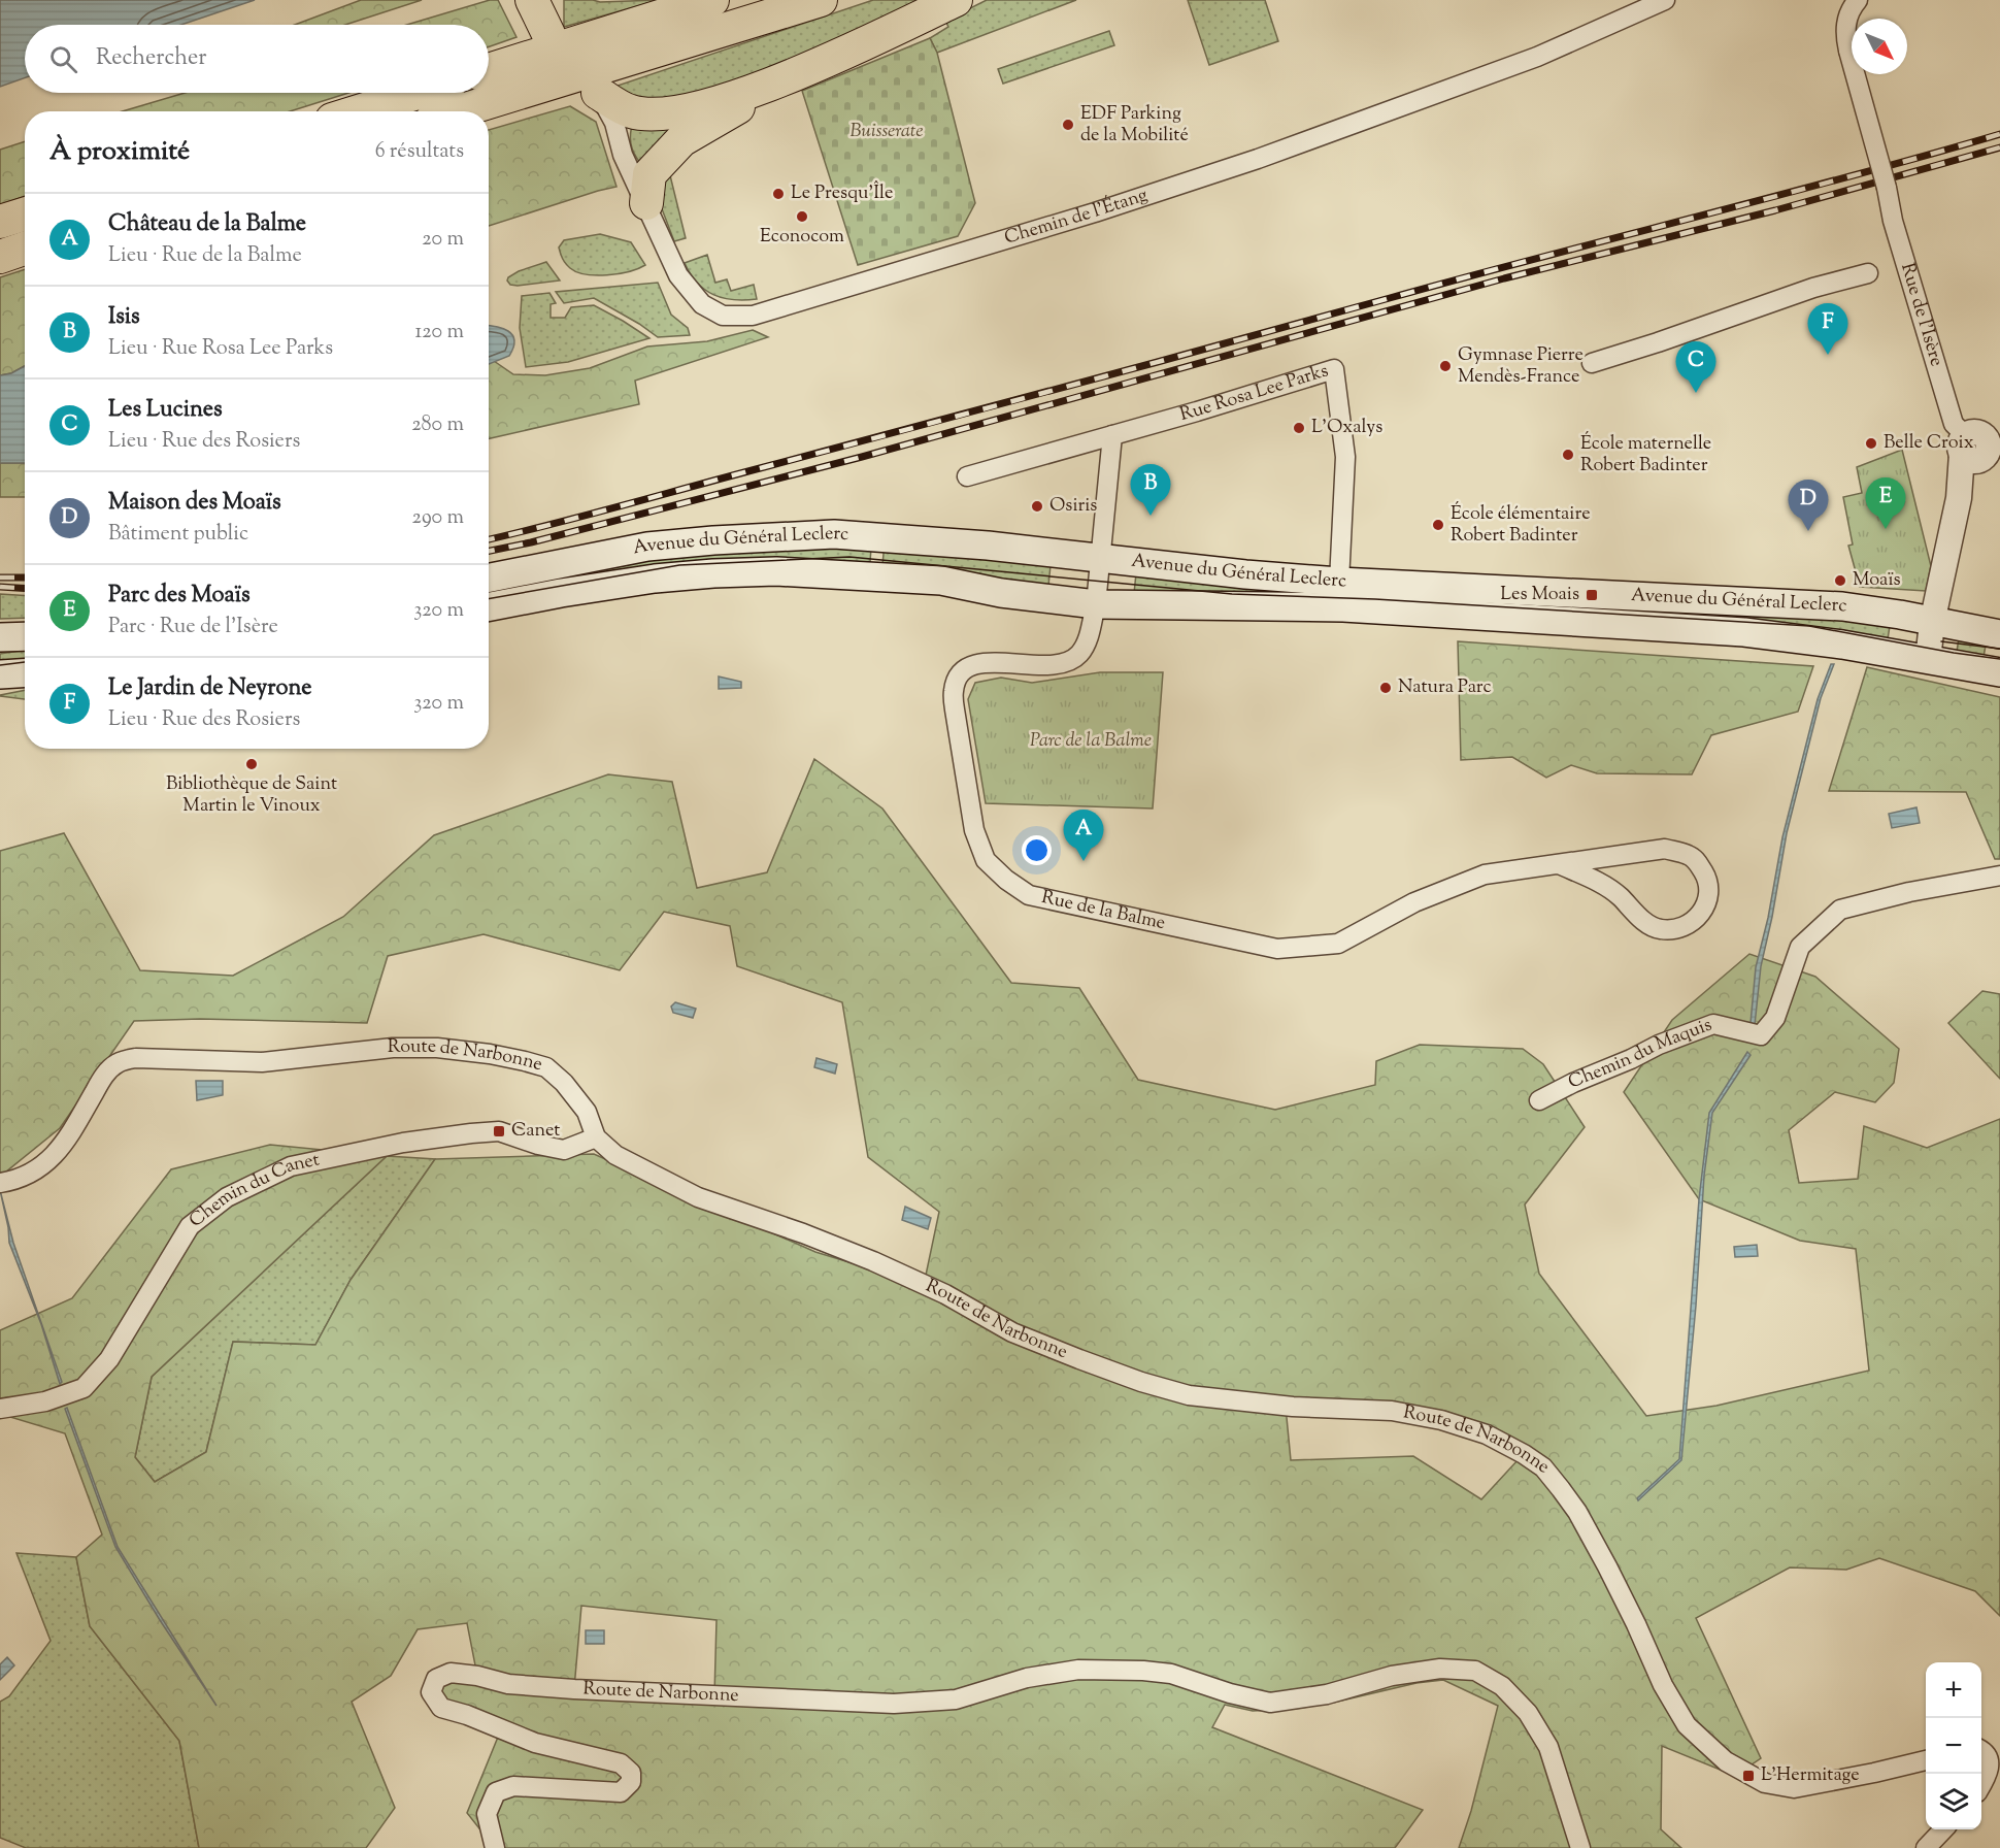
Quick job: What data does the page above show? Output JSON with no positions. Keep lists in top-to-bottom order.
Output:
{
  "streets": {
    "main road": ["Avenue du Général Leclerc"],
    "street": [
      "Chemin de l'Étang",
      "Rue de l'Isère",
      "Rue Rosa Lee Parks",
      "Rue de la Balme",
      "Chemin du Maquis",
      "Route de Narbonne",
      "Chemin du Canet"
    ]
  },
  "crossings": [
    ["Rue de l'Isère", "Avenue du Général Leclerc"],
    ["Rue Rosa Lee Parks", "Avenue du Général Leclerc"],
    ["Avenue du Général Leclerc", "Rue de la Balme"],
    ["Route de Narbonne", "Chemin du Canet"]
  ],
  "parks": ["Buisserate", "Parc de la Balme"],
  "places": {
    "other": [
      "EDF Parking de la Mobilité",
      "Le Presqu'Île",
      "Econocom",
      "Gymnase Pierre Mendès-France",
      "L'Oxalys",
      "Belle Croix",
      "École maternelle Robert Badinter",
      "Osiris",
      "École élémentaire Robert Badinter",
      "Moaïs",
      "Natura Parc",
      "Bibliothèque de Saint Martin le Vinoux"
    ],
    "transit": ["Les Moais", "Canet", "L'Hermitage"]
  },
  "north": "bottom right",
  "page": {
    "search": "Rechercher",
    "heading": ["À proximité", "6 résultats"],
    "list": [
      {
        "mark": "A",
        "name": "Château de la Balme",
        "note": "Lieu · Rue de la Balme",
        "value": "20 m"
      },
      {
        "mark": "B",
        "name": "Isis",
        "note": "Lieu · Rue Rosa Lee Parks",
        "value": "120 m"
      },
      {
        "mark": "C",
        "name": "Les Lucines",
        "note": "Lieu · Rue des Rosiers",
        "value": "280 m"
      },
      {
        "mark": "D",
        "name": "Maison des Moaïs",
        "note": "Bâtiment public",
        "value": "290 m"
      },
      {
        "mark": "E",
        "name": "Parc des Moaïs",
        "note": "Parc · Rue de l'Isère",
        "value": "320 m"
      },
      {
        "mark": "F",
        "name": "Le Jardin de Neyrone",
        "note": "Lieu · Rue des Rosiers",
        "value": "320 m"
      }
    ],
    "pins": [
      "F",
      "C",
      "B",
      "E",
      "D",
      "A"
    ],
    "map_buttons": ["+", "−"]
  }
}
